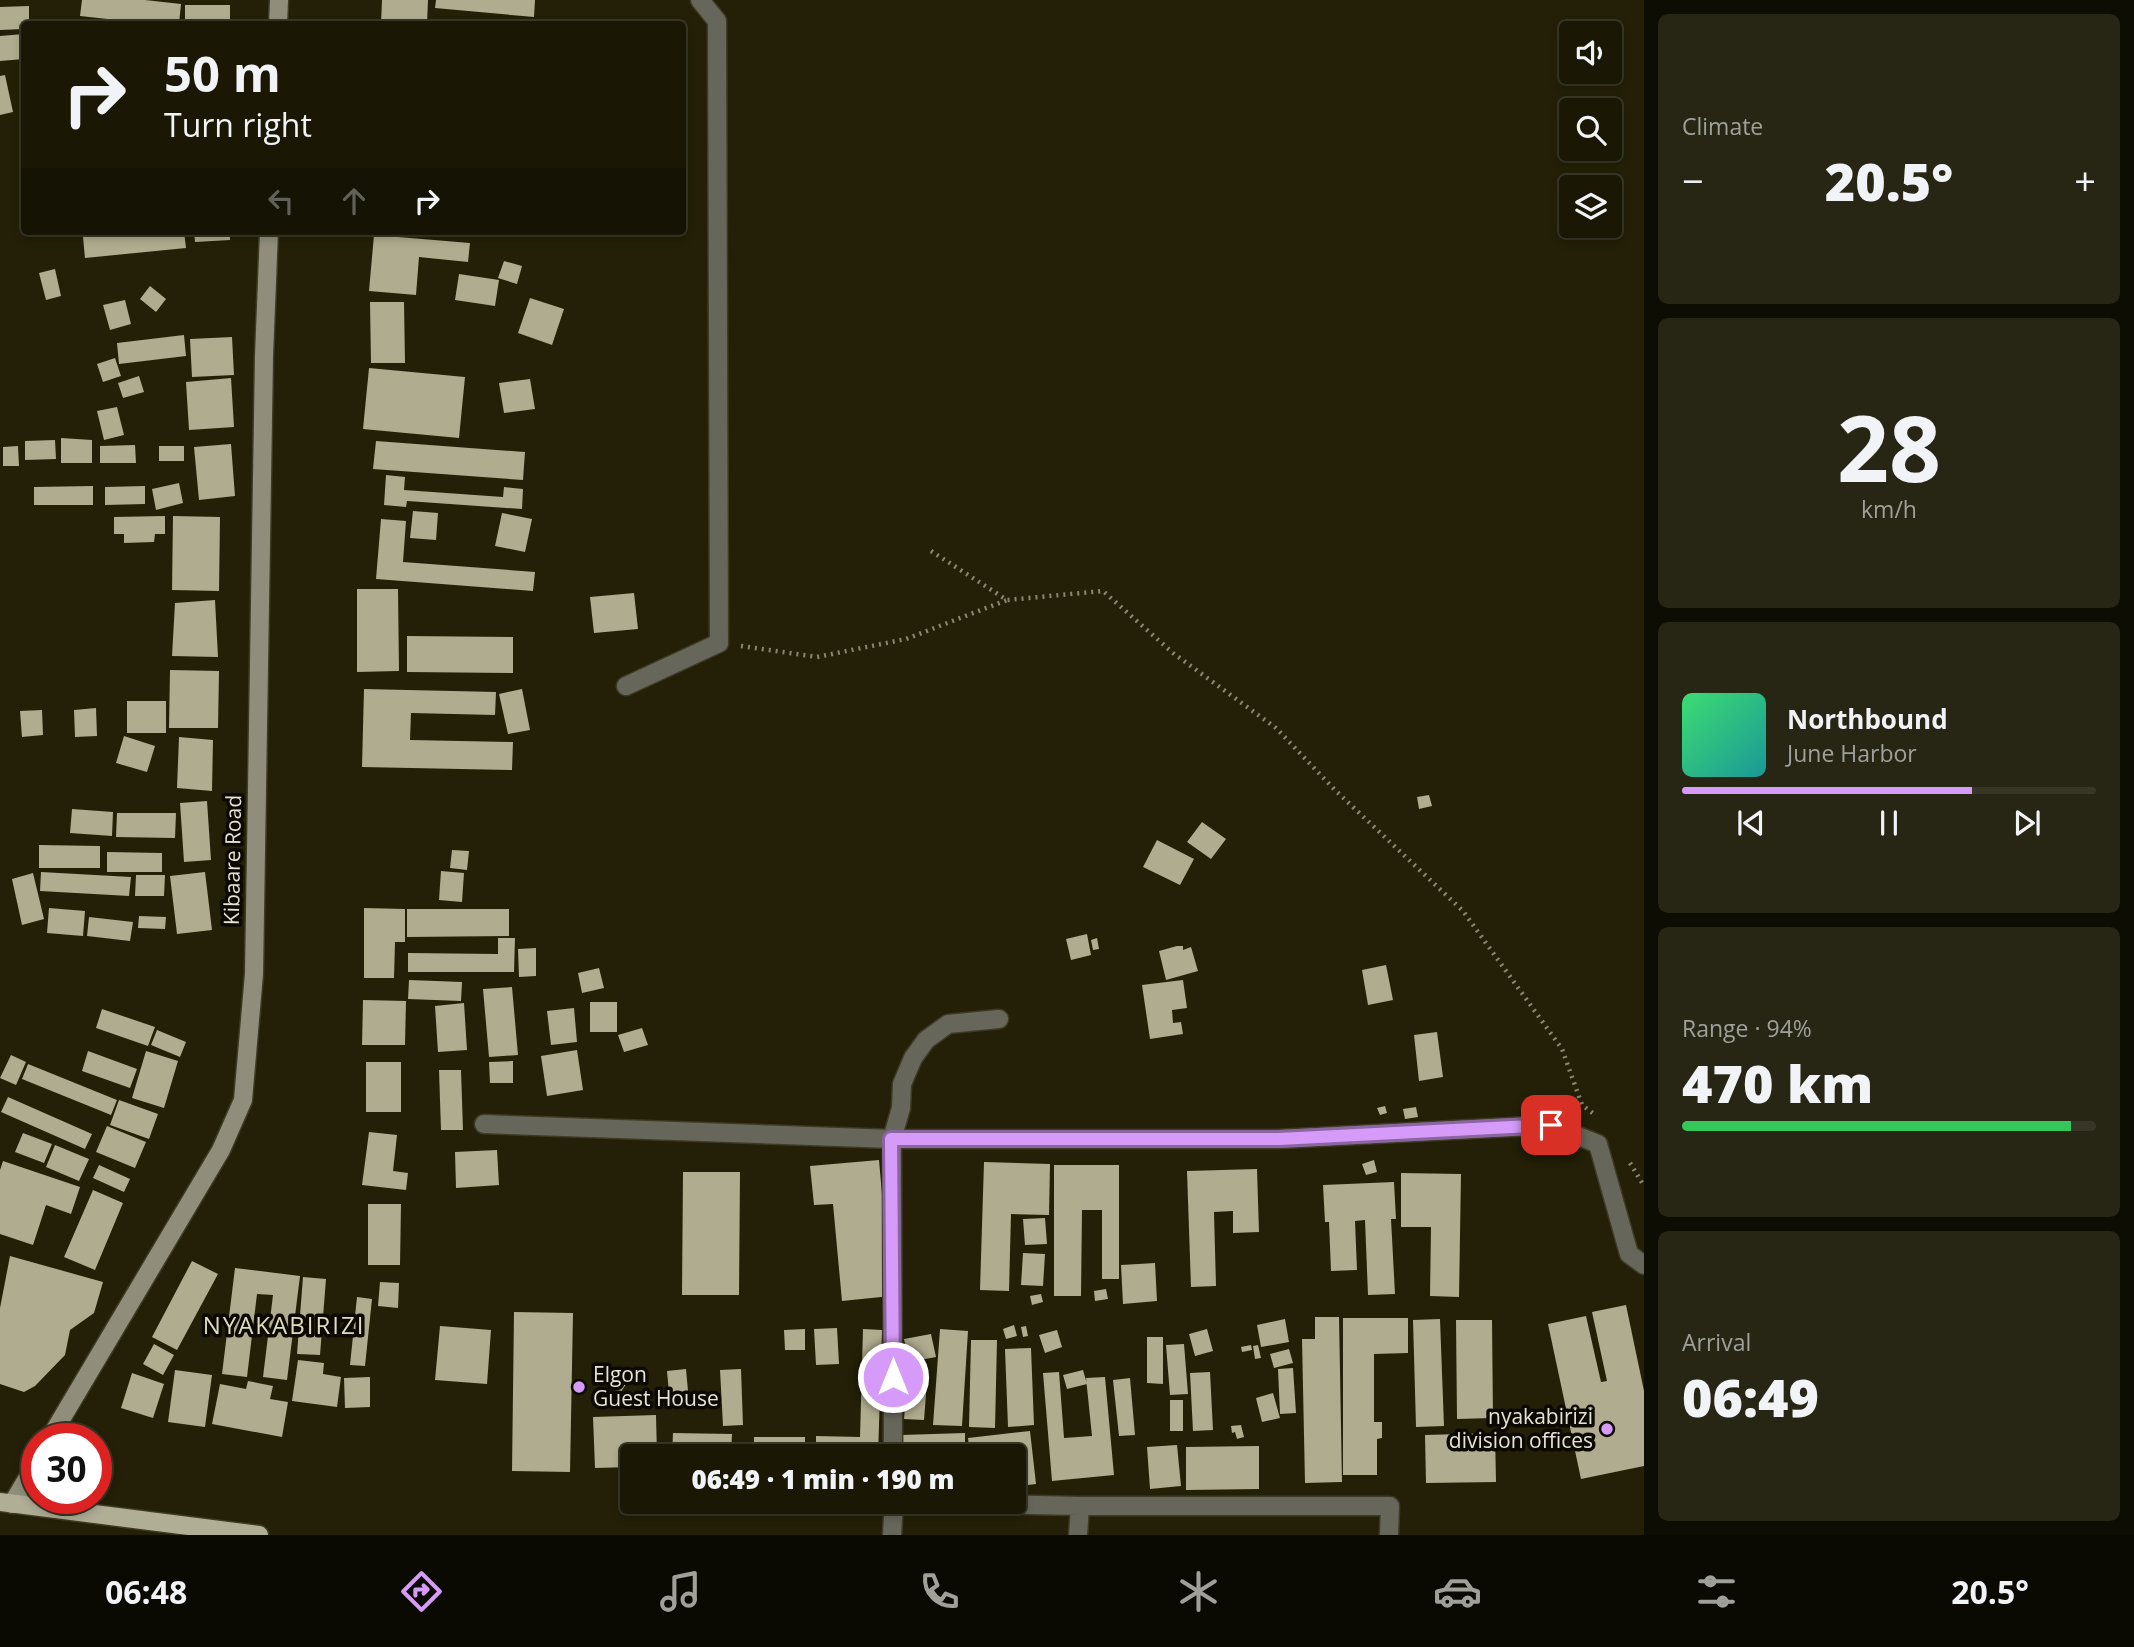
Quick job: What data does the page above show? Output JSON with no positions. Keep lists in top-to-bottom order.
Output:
{
  "streets": {
    "main road": ["Kibaare Road"]
  },
  "districts": ["NYAKABIRIZI"],
  "places": ["Elgon Guest House", "nyakabirizi division offices"],
  "page": {
    "tile": [
      "Climate",
      ["28", "km/h"],
      ["Range · 94%", "470 km"],
      ["Arrival", "06:49"]
    ],
    "turn": ["50 m", "Turn right"],
    "heat": ["−", "20.5°", "+"],
    "song": ["Northbound", "June Harbor"],
    "limit": "30",
    "trip": "06:49 · 1 min · 190 m",
    "tabs": ["06:48", "20.5°"]
  }
}
